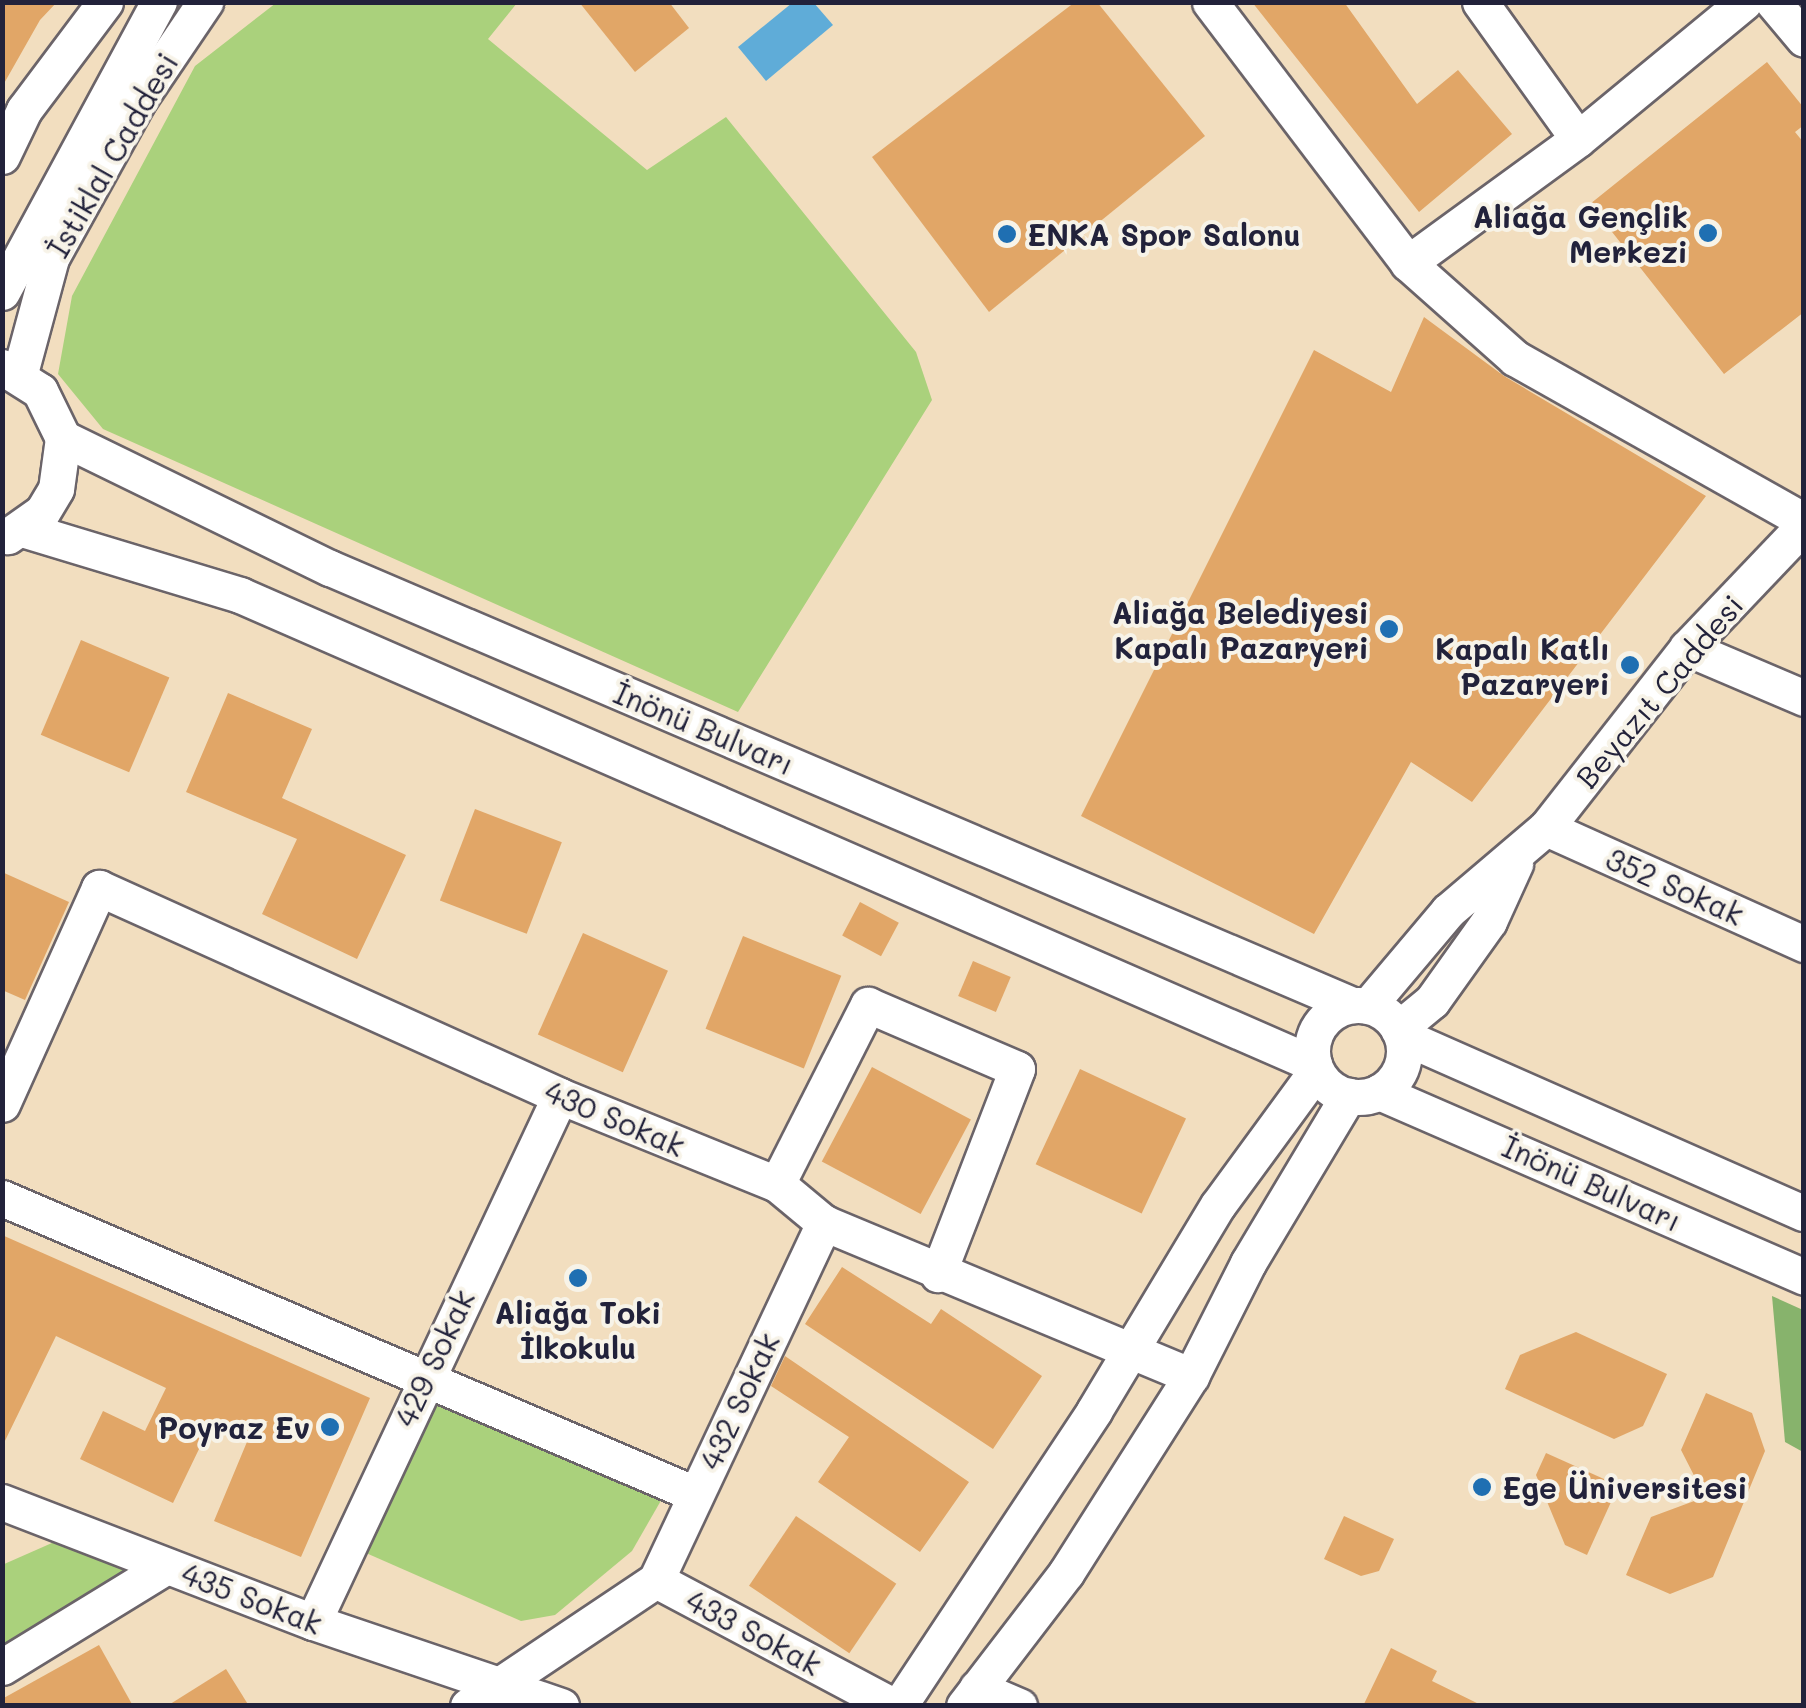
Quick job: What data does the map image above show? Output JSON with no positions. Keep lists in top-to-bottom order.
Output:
{
  "streets": {
    "street": [
      "İstiklal Caddesi",
      "Beyazıt Caddesi",
      "İnönü Bulvarı",
      "352 Sokak",
      "430 Sokak",
      "429 Sokak",
      "432 Sokak",
      "435 Sokak",
      "433 Sokak"
    ]
  },
  "crossings": [
    ["Beyazıt Caddesi", "İnönü Bulvarı"],
    ["Beyazıt Caddesi", "352 Sokak"],
    ["430 Sokak", "429 Sokak"],
    ["430 Sokak", "432 Sokak"],
    ["429 Sokak", "435 Sokak"],
    ["432 Sokak", "433 Sokak"],
    ["435 Sokak", "433 Sokak"]
  ],
  "places": [
    "Aliağa Gençlik Merkezi",
    "ENKA Spor Salonu",
    "Aliağa Belediyesi Kapalı Pazaryeri",
    "Kapalı Katlı Pazaryeri",
    "Aliağa Toki İlkokulu",
    "Poyraz Ev",
    "Ege Üniversitesi"
  ]
}
